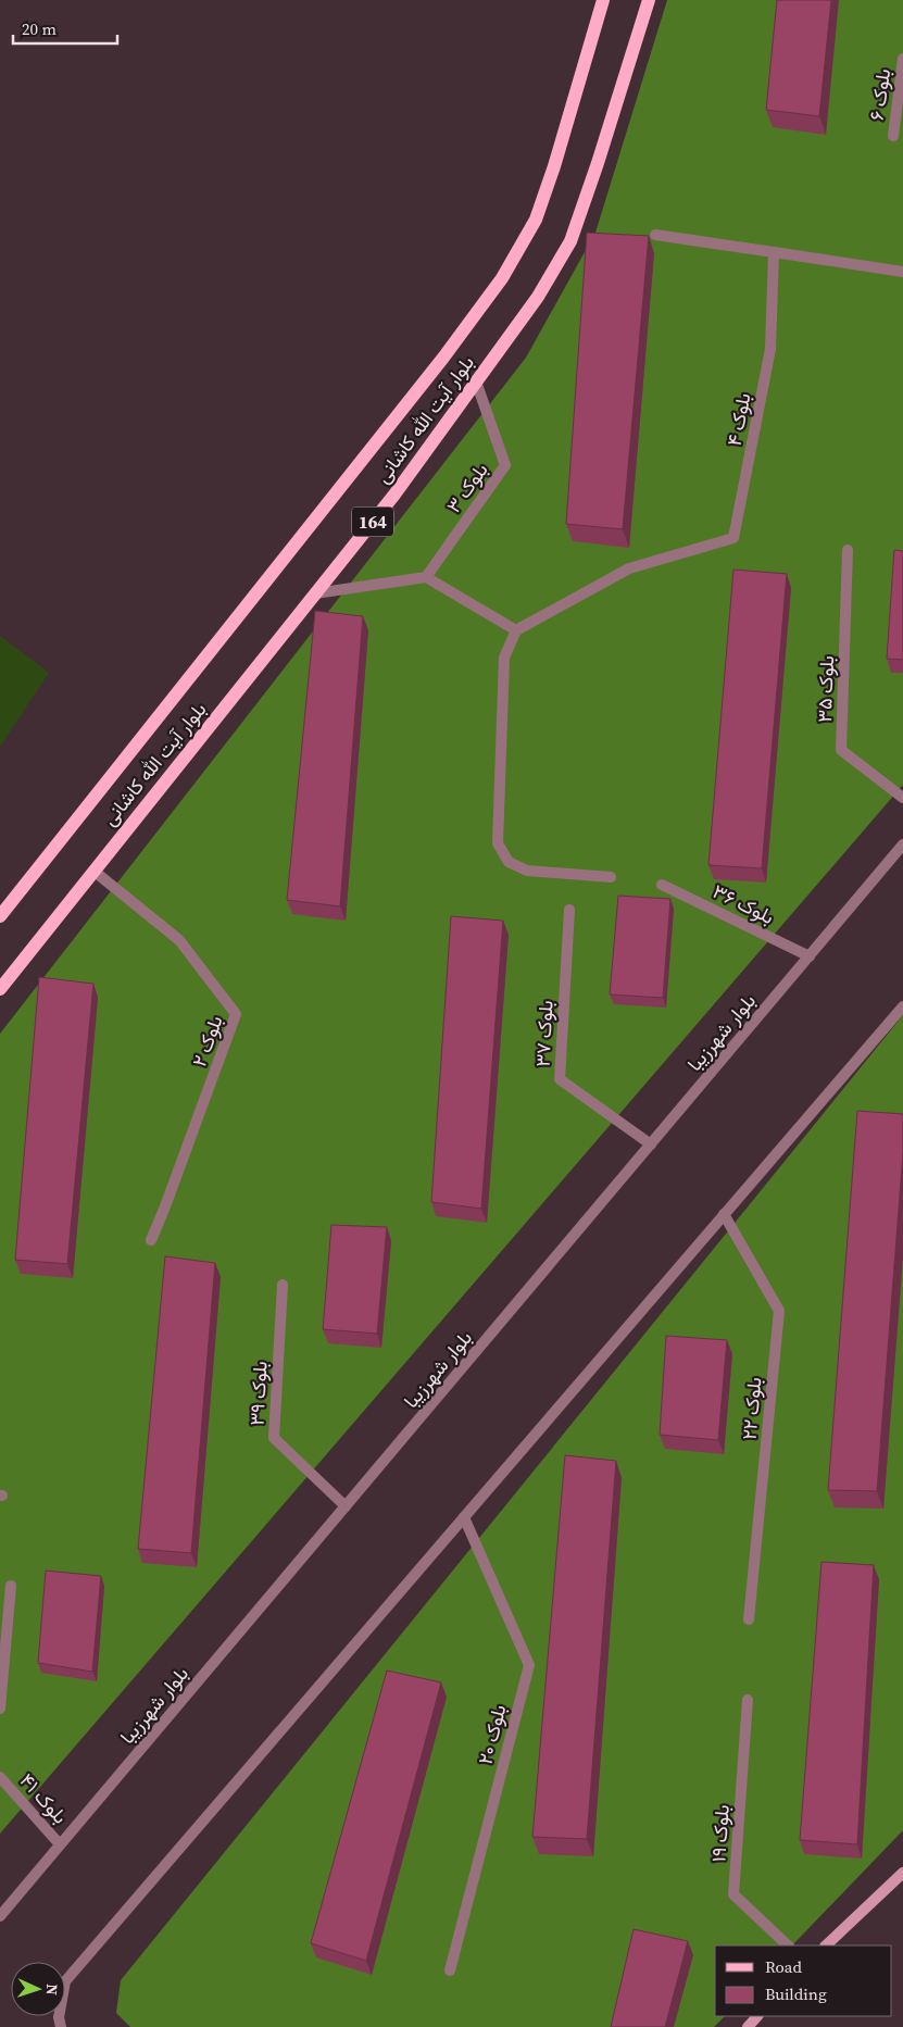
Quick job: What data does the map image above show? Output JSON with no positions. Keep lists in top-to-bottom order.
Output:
{
  "streets": {
    "main road": ["بلوار آیت الله کاشانی", "164"],
    "street": [
      "بلوک ۶",
      "بلوک ۴",
      "بلوک ۳",
      "بلوک ۳۵",
      "بلوک ۳۶",
      "بلوار شهرزیبا",
      "بلوک ۳۷",
      "بلوک ۲",
      "بلوک ۳۹",
      "بلوک ۲۲",
      "بلوک ۲۰",
      "بلوک ۴۱",
      "بلوک ۱۹"
    ]
  },
  "crossings": [
    ["بلوار آیت الله کاشانی", "بلوک ۳"],
    ["بلوار آیت الله کاشانی", "بلوک ۲"],
    ["بلوک ۳۶", "بلوار شهرزیبا"],
    ["بلوار شهرزیبا", "بلوک ۳۷"],
    ["بلوار شهرزیبا", "بلوک ۳۹"],
    ["بلوار شهرزیبا", "بلوک ۴۱"]
  ],
  "legend": ["Road", "Building"],
  "scale_bar": "20 m",
  "north": "right"
}
